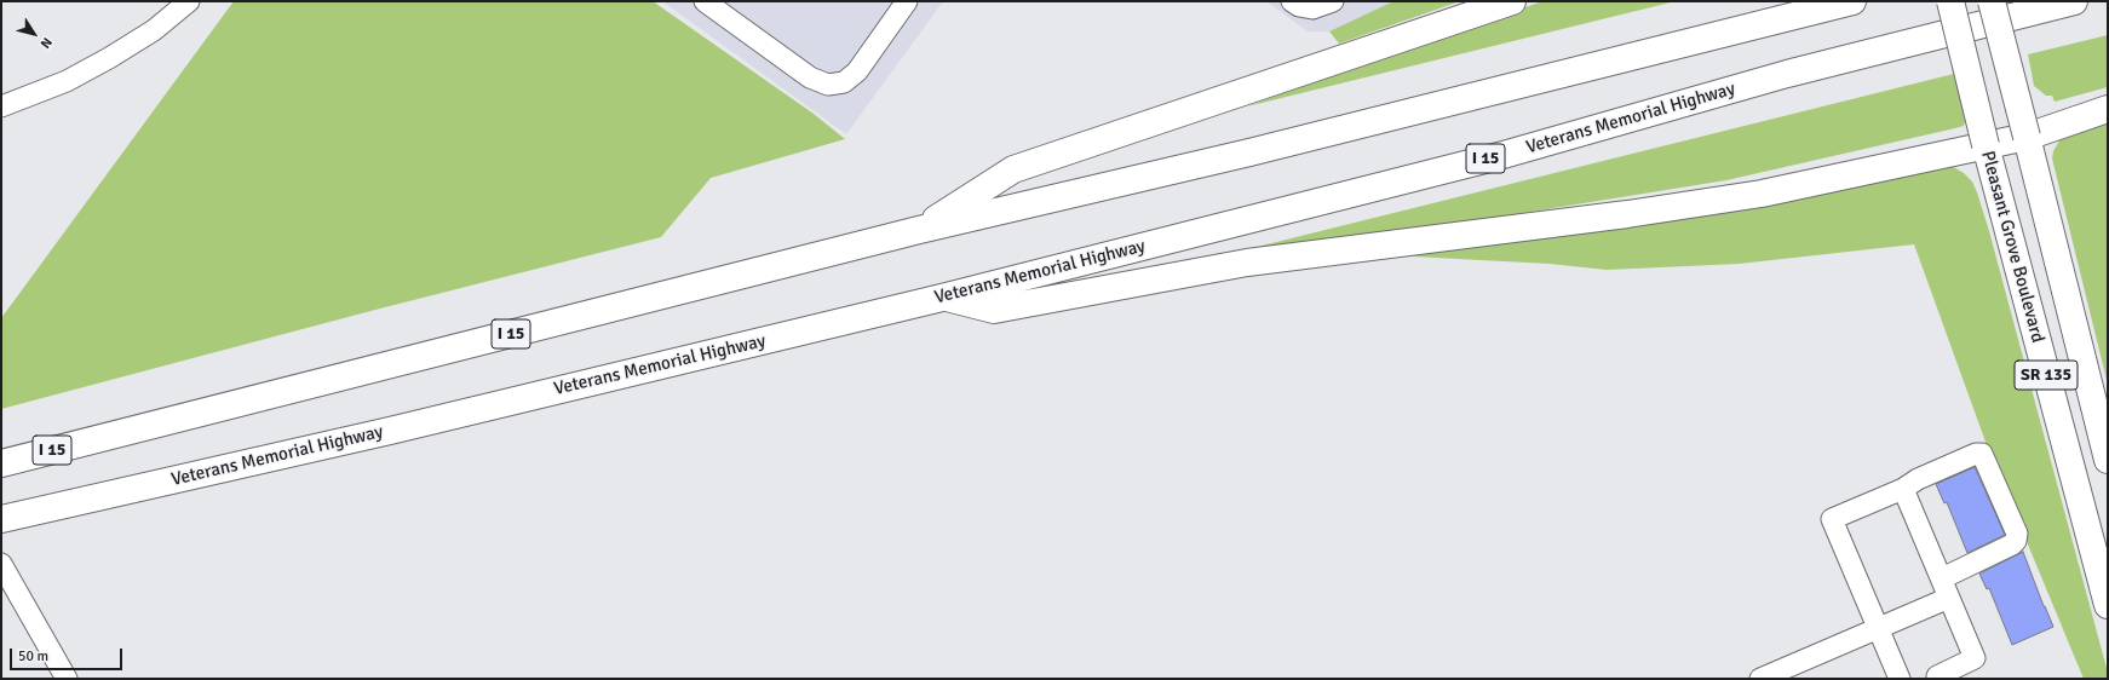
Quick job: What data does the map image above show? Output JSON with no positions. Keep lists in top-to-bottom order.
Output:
{
  "streets": {
    "main road": [
      "Veterans Memorial Highway",
      "I 15",
      "Pleasant Grove Boulevard",
      "SR 135"
    ]
  },
  "scale_bar": "50 m",
  "north": "bottom right"
}
